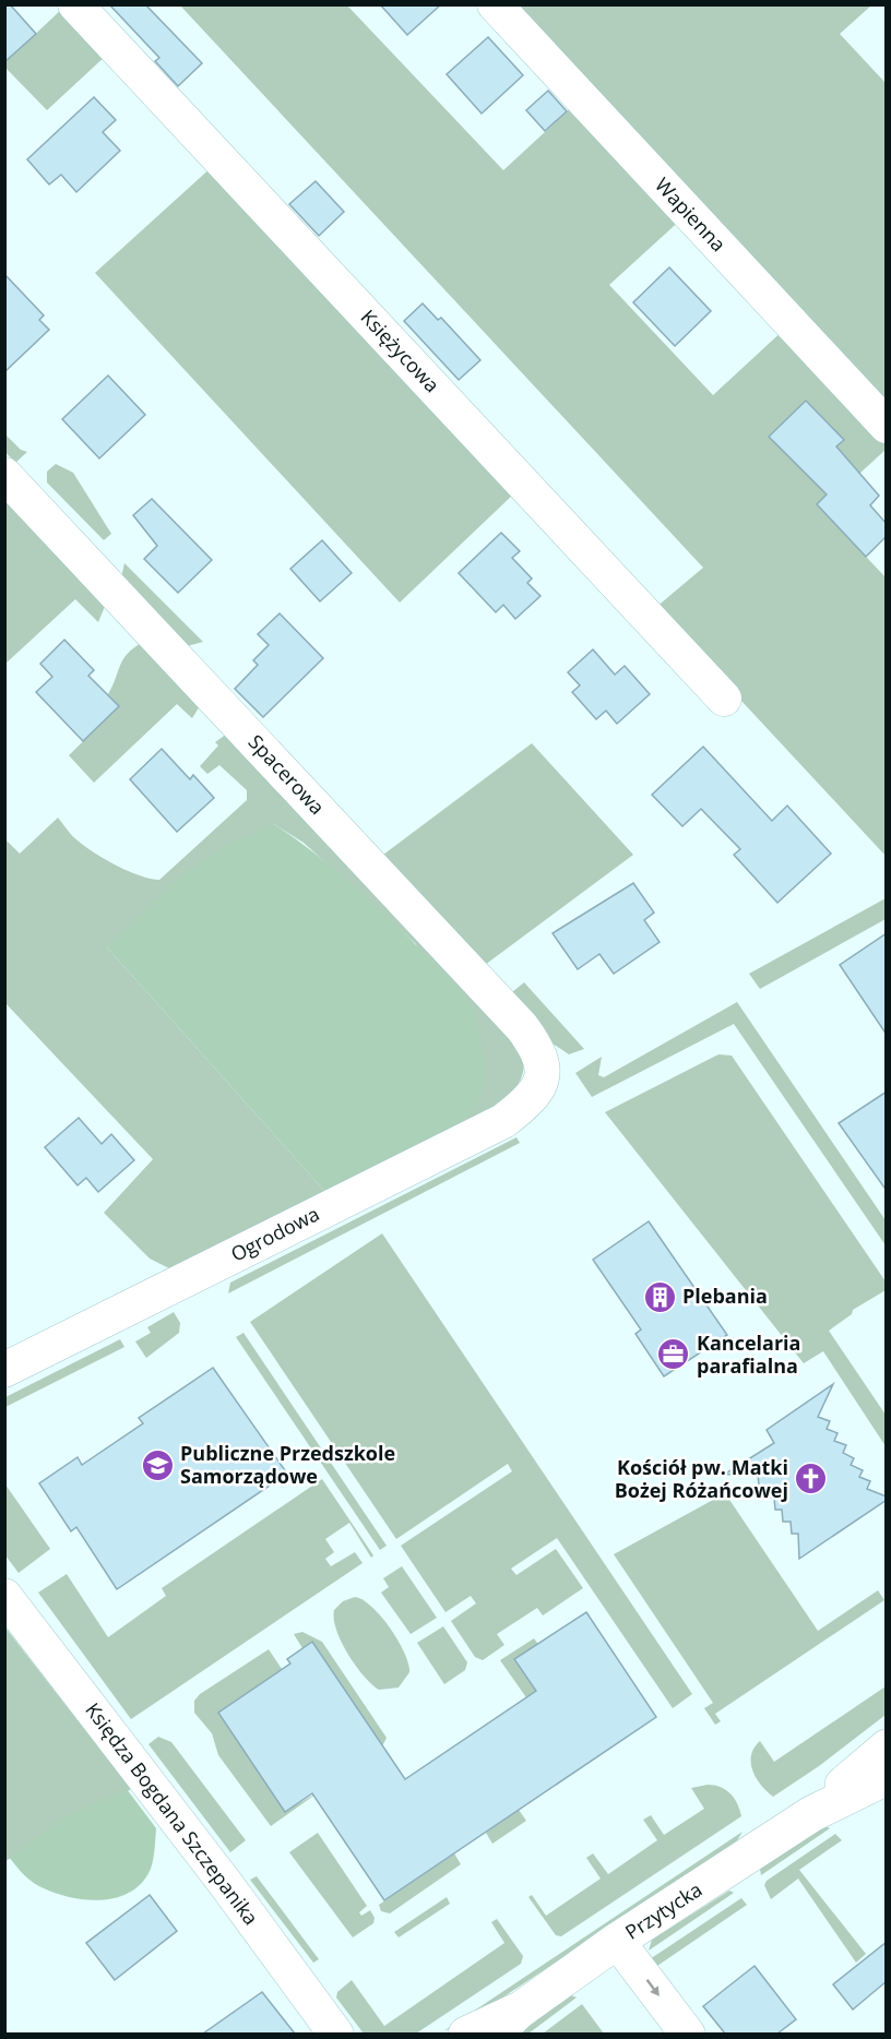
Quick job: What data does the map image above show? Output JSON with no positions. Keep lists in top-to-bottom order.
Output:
{
  "streets": {
    "main road": ["Przytycka"],
    "street": [
      "Wapienna",
      "Księżycowa",
      "Spacerowa",
      "Ogrodowa",
      "Księdza Bogdana Szczepanika"
    ]
  },
  "crossings": [
    ["Spacerowa", "Ogrodowa"]
  ],
  "places": {
    "building": ["Plebania"],
    "office": ["Kancelaria parafialna"],
    "school or university": ["Publiczne Przedszkole Samorządowe"],
    "church": ["Kościół pw. Matki Bożej Różańcowej"]
  }
}
